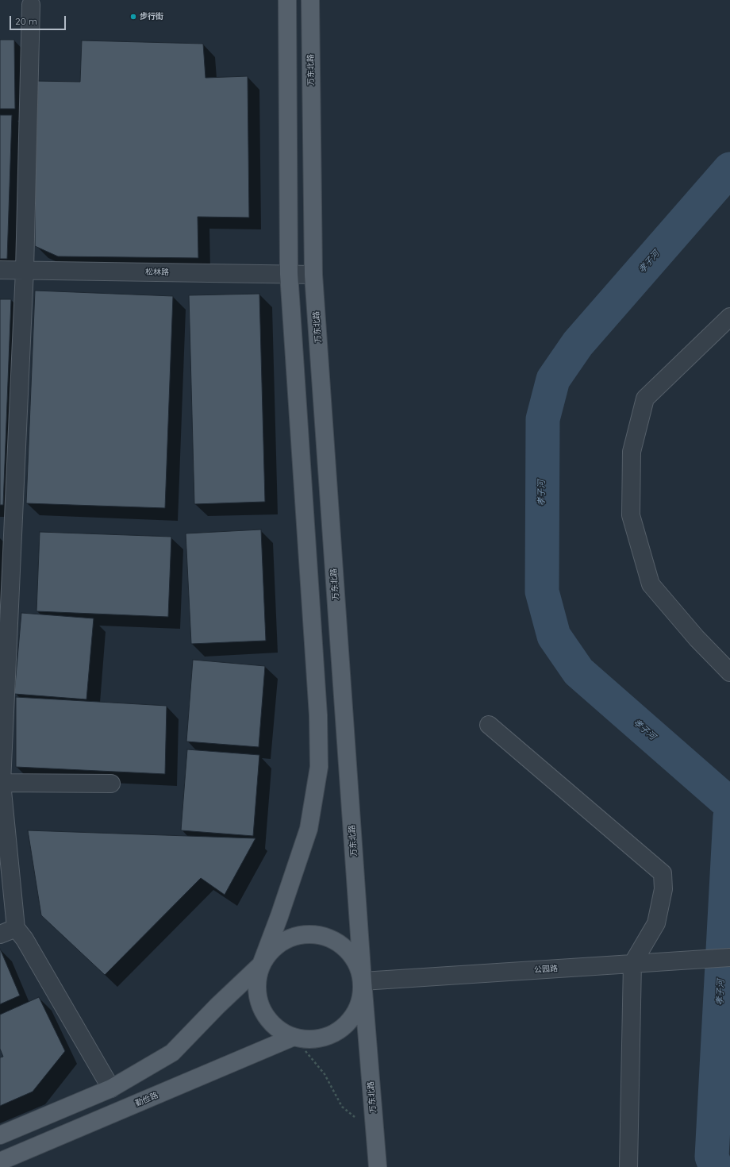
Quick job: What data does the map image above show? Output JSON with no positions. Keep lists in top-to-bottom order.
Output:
{
  "streets": {
    "main road": ["万东北路", "勤俭路"],
    "street": ["松林路", "公园路"]
  },
  "crossings": [
    ["万东北路", "松林路"],
    ["万东北路", "公园路"],
    ["万东北路", "勤俭路"],
    ["公园路", "勤俭路"]
  ],
  "water": ["孝子河"],
  "places": ["步行街"],
  "scale_bar": "20 m"
}
